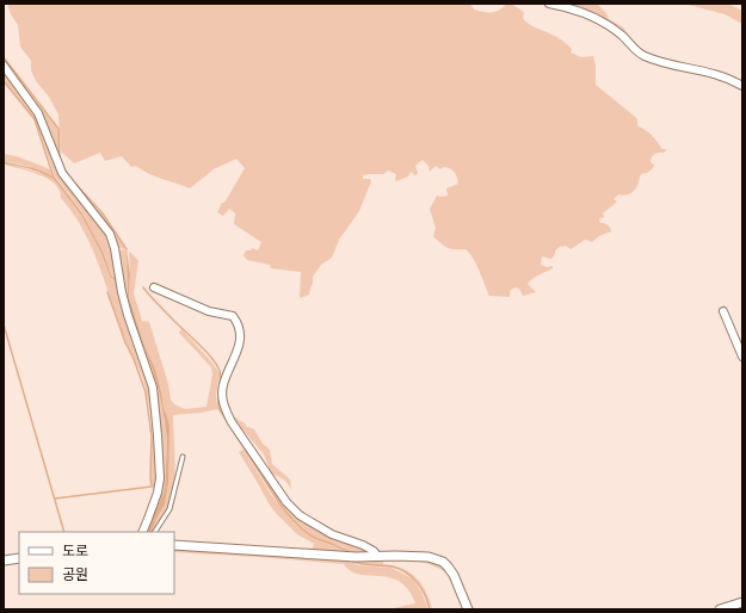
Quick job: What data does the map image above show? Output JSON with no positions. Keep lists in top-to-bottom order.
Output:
{
  "legend": ["도로", "공원"]
}
